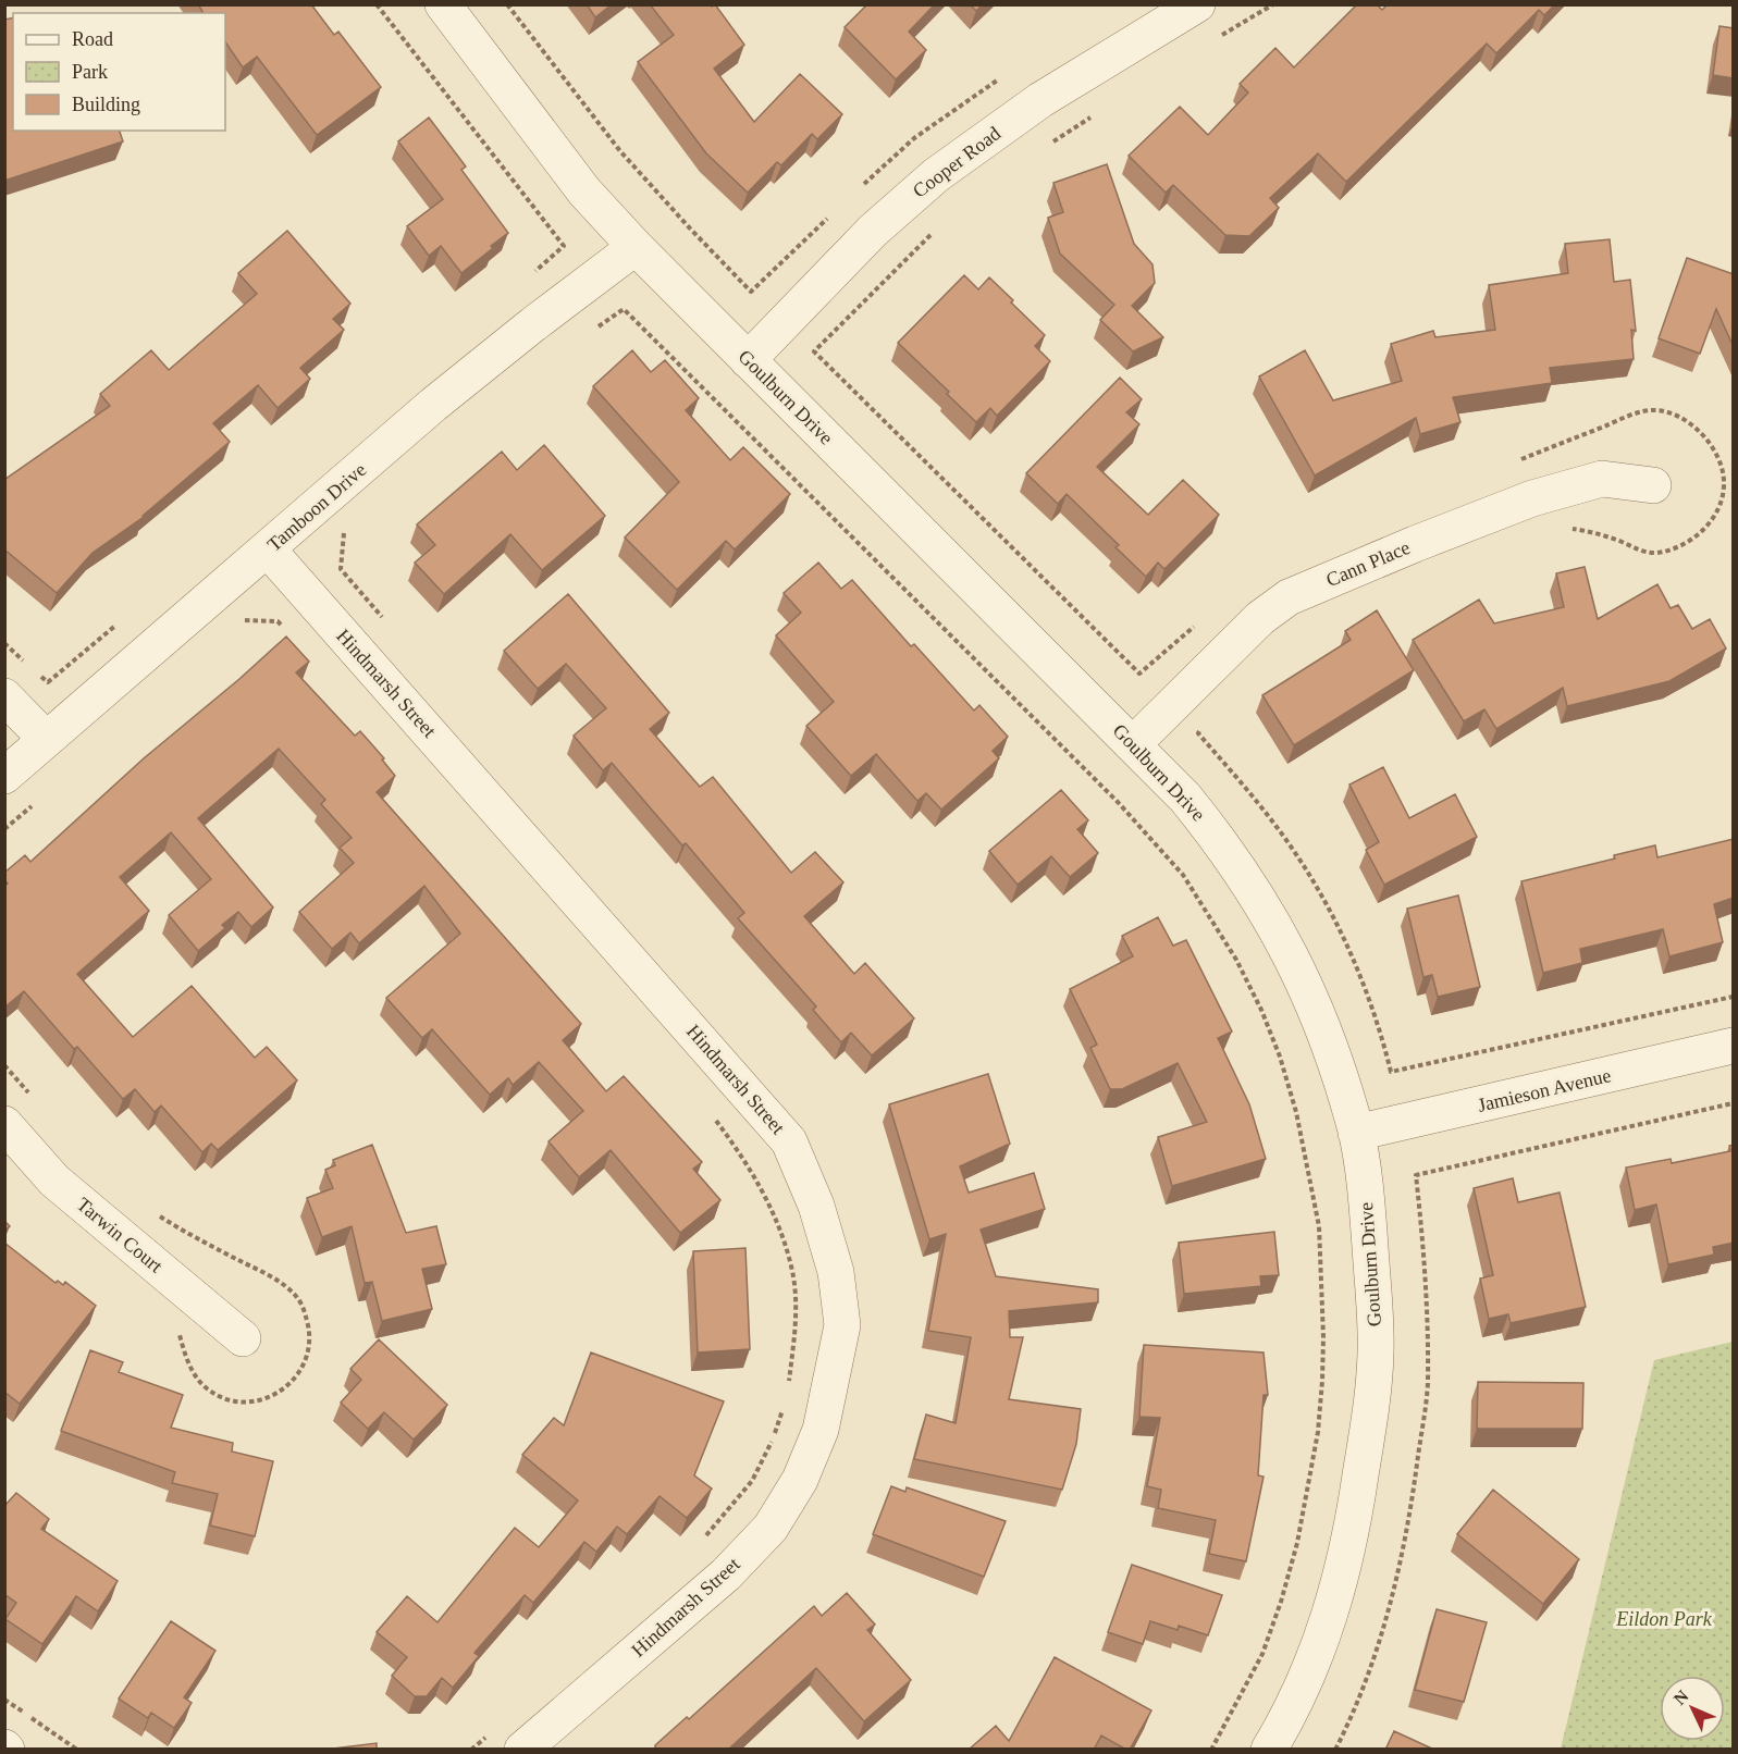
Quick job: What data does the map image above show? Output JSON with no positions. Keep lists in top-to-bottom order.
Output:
{
  "streets": {
    "street": [
      "Cooper Road",
      "Goulburn Drive",
      "Tamboon Drive",
      "Cann Place",
      "Hindmarsh Street",
      "Jamieson Avenue",
      "Tarwin Court"
    ]
  },
  "crossings": [
    ["Cooper Road", "Goulburn Drive"],
    ["Goulburn Drive", "Tamboon Drive"],
    ["Goulburn Drive", "Cann Place"],
    ["Goulburn Drive", "Jamieson Avenue"],
    ["Tamboon Drive", "Hindmarsh Street"]
  ],
  "parks": ["Eildon Park"],
  "legend": ["Road", "Park", "Building"],
  "north": "top left"
}
